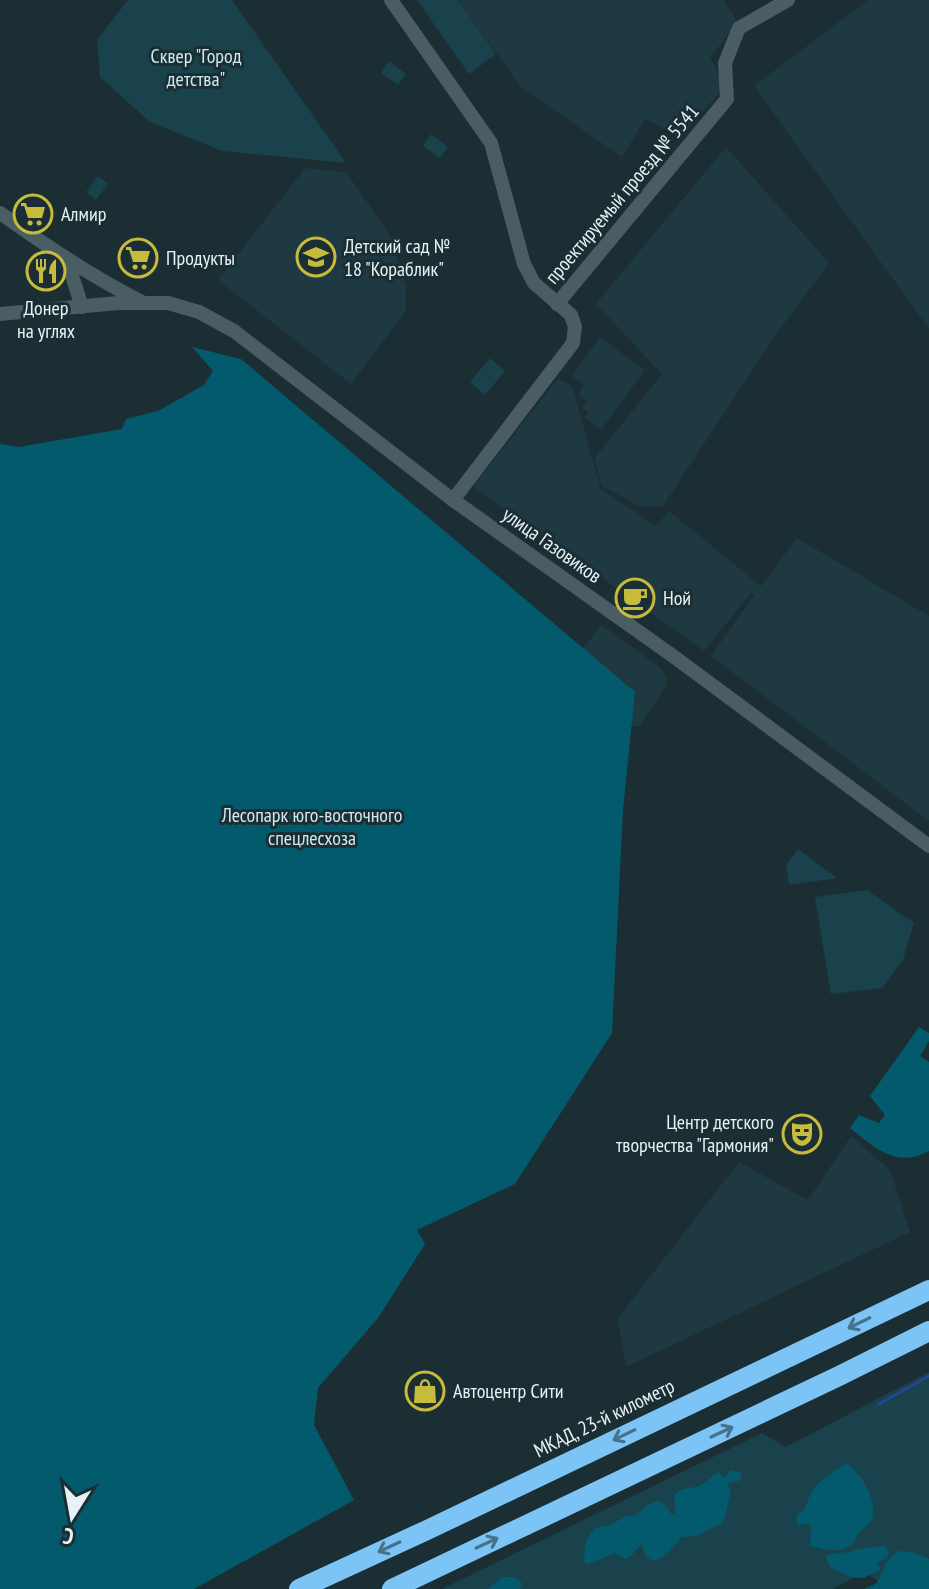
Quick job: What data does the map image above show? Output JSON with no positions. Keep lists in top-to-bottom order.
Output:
{
  "streets": {
    "highway": ["МКАД, 23-й километр"],
    "street": ["проектируемый проезд № 5541", "улица Газовиков"]
  },
  "crossings": [
    ["проектируемый проезд № 5541", "улица Газовиков"]
  ],
  "parks": ["Сквер \"Город детства\"", "Лесопарк юго-восточного спецлесхоза"],
  "places": {
    "supermarket": ["Алмир", "Продукты"],
    "school or university": ["Детский сад № 18 \"Кораблик\""],
    "restaurant": ["Донер на углях"],
    "cafe": ["Ной"],
    "theatre": ["Центр детского творчества \"Гармония\""],
    "shop": ["Автоцентр Сити"]
  },
  "north": "bottom"
}
